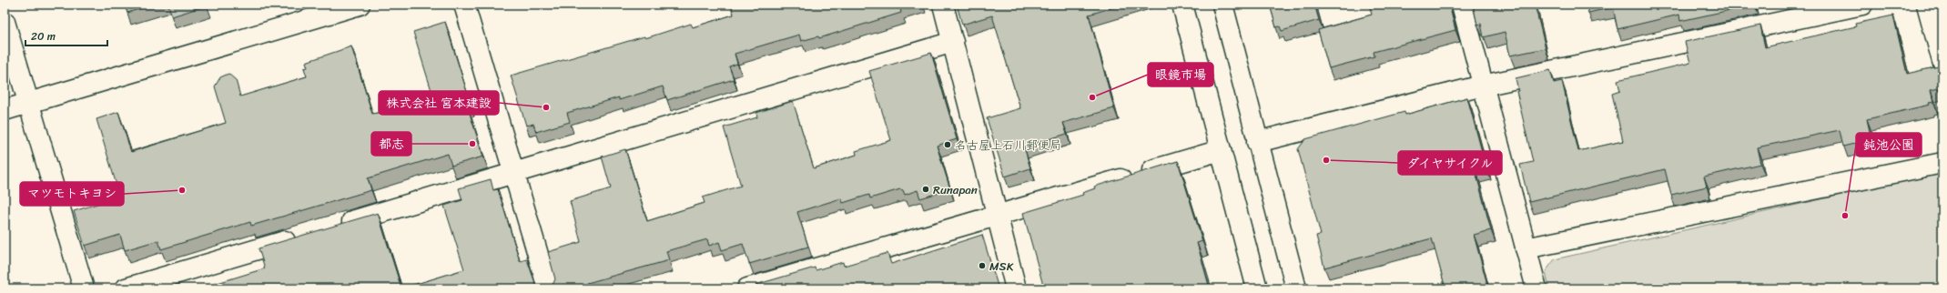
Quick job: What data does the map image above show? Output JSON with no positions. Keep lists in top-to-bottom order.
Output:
{
  "places": [
    "眼鏡市場",
    "株式会社 宮本建設",
    "都志",
    "名古屋上石川郵便局",
    "ダイヤサイクル",
    "Runapan",
    "マツモトキヨシ",
    "鈍池公園",
    "MSK"
  ],
  "scale_bar": "20 m"
}
